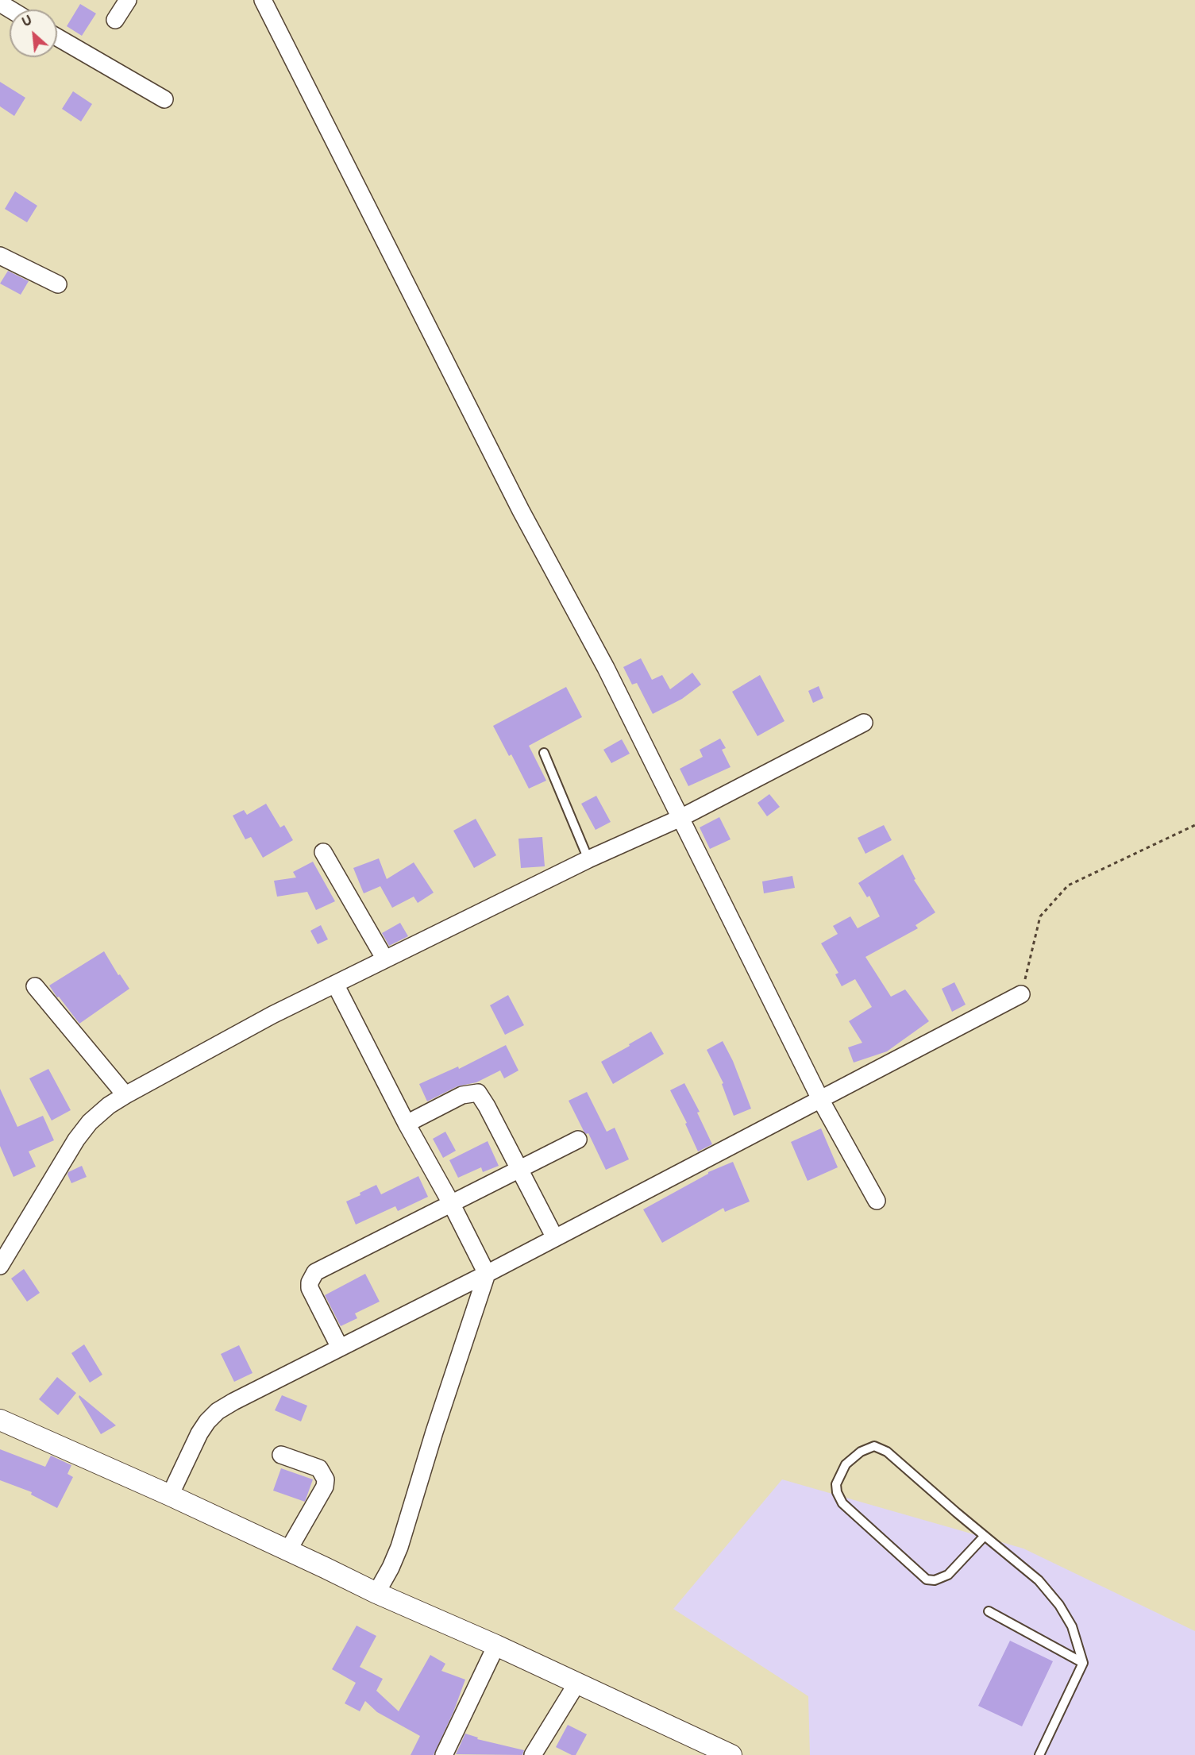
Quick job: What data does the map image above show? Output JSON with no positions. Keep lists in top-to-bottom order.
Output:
{
  "north": "top left"
}
